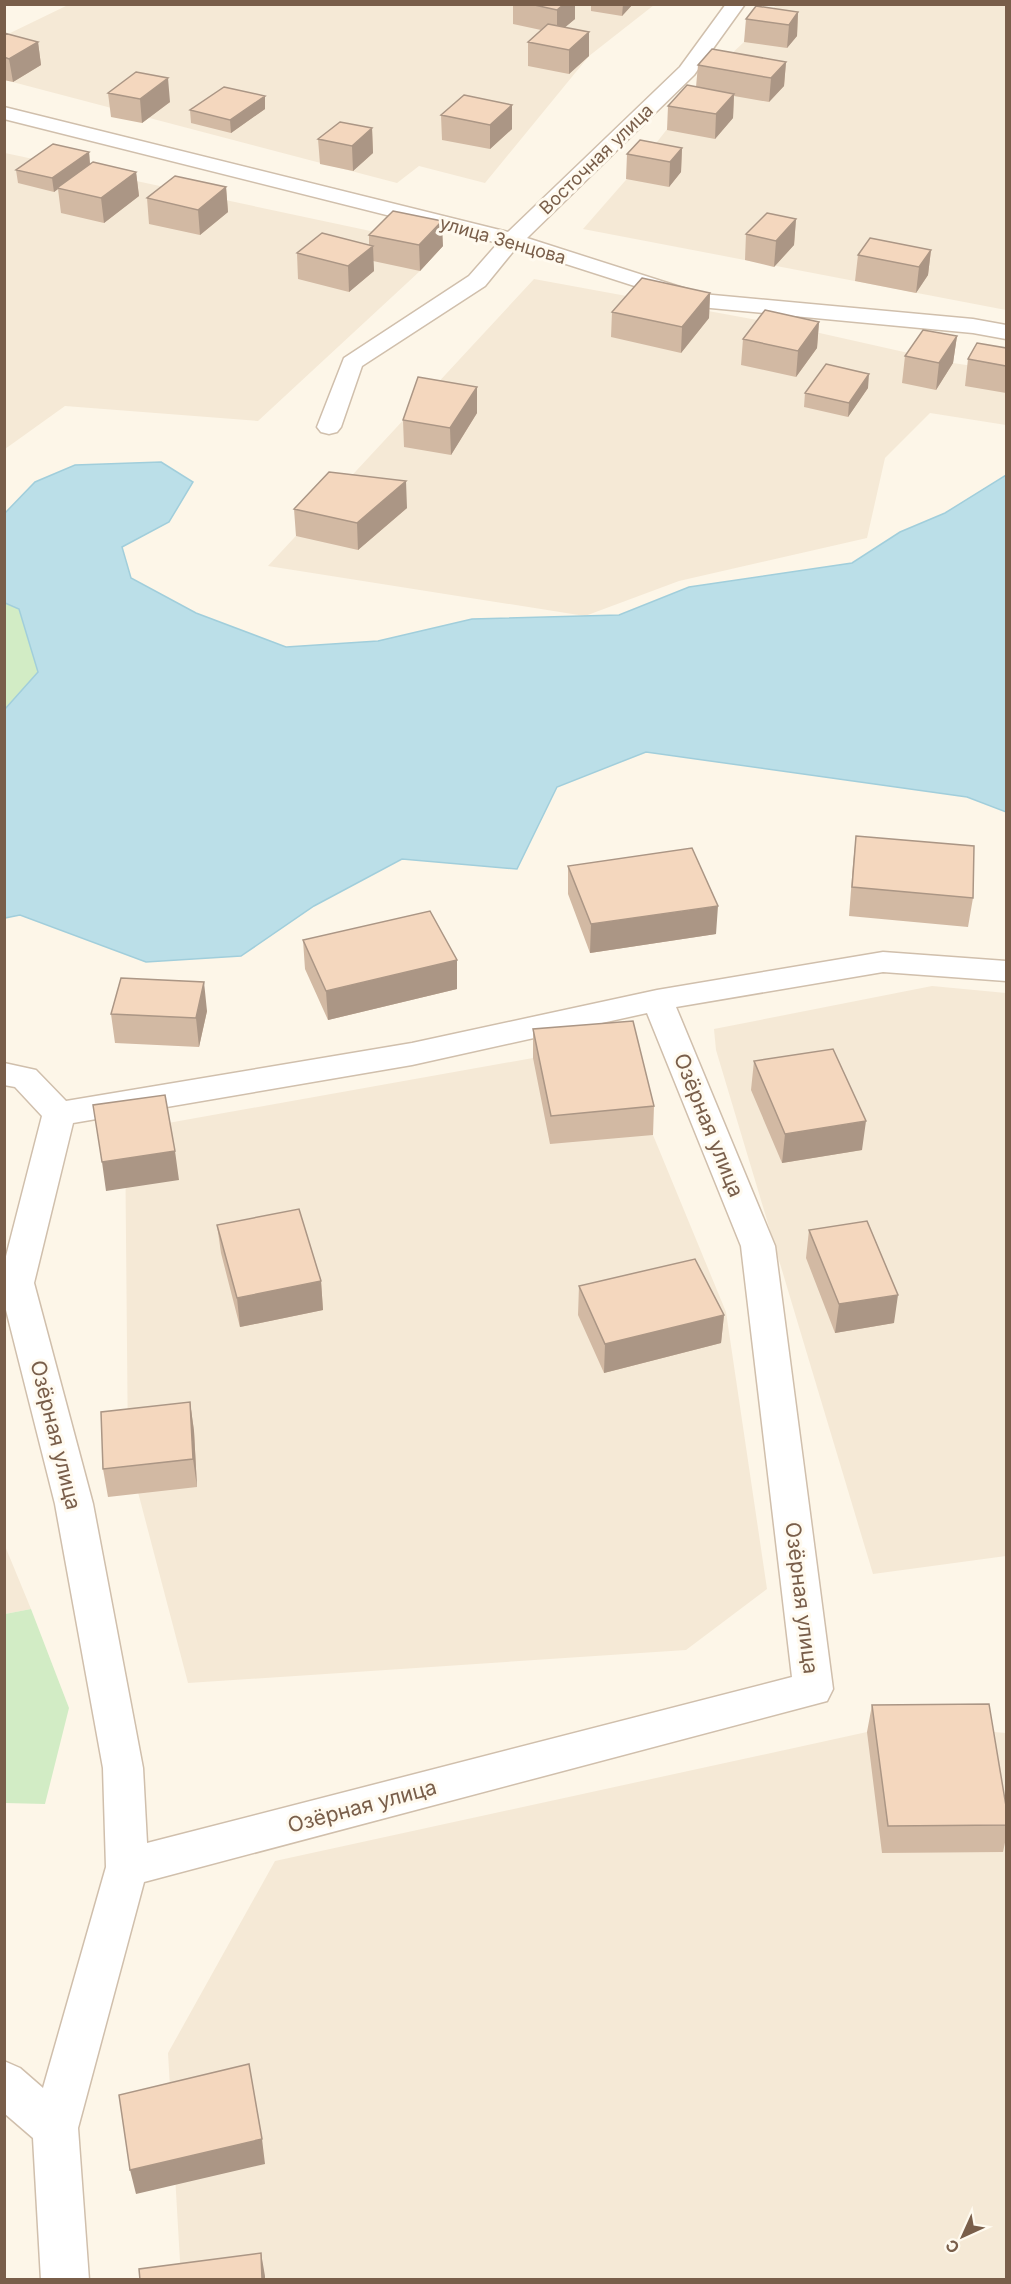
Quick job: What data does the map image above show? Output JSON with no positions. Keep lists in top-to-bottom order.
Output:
{
  "streets": {
    "street": ["Восточная улица", "улица Зенцова", "Озёрная улица"]
  },
  "crossings": [
    ["Восточная улица", "улица Зенцова"]
  ],
  "north": "bottom left"
}
